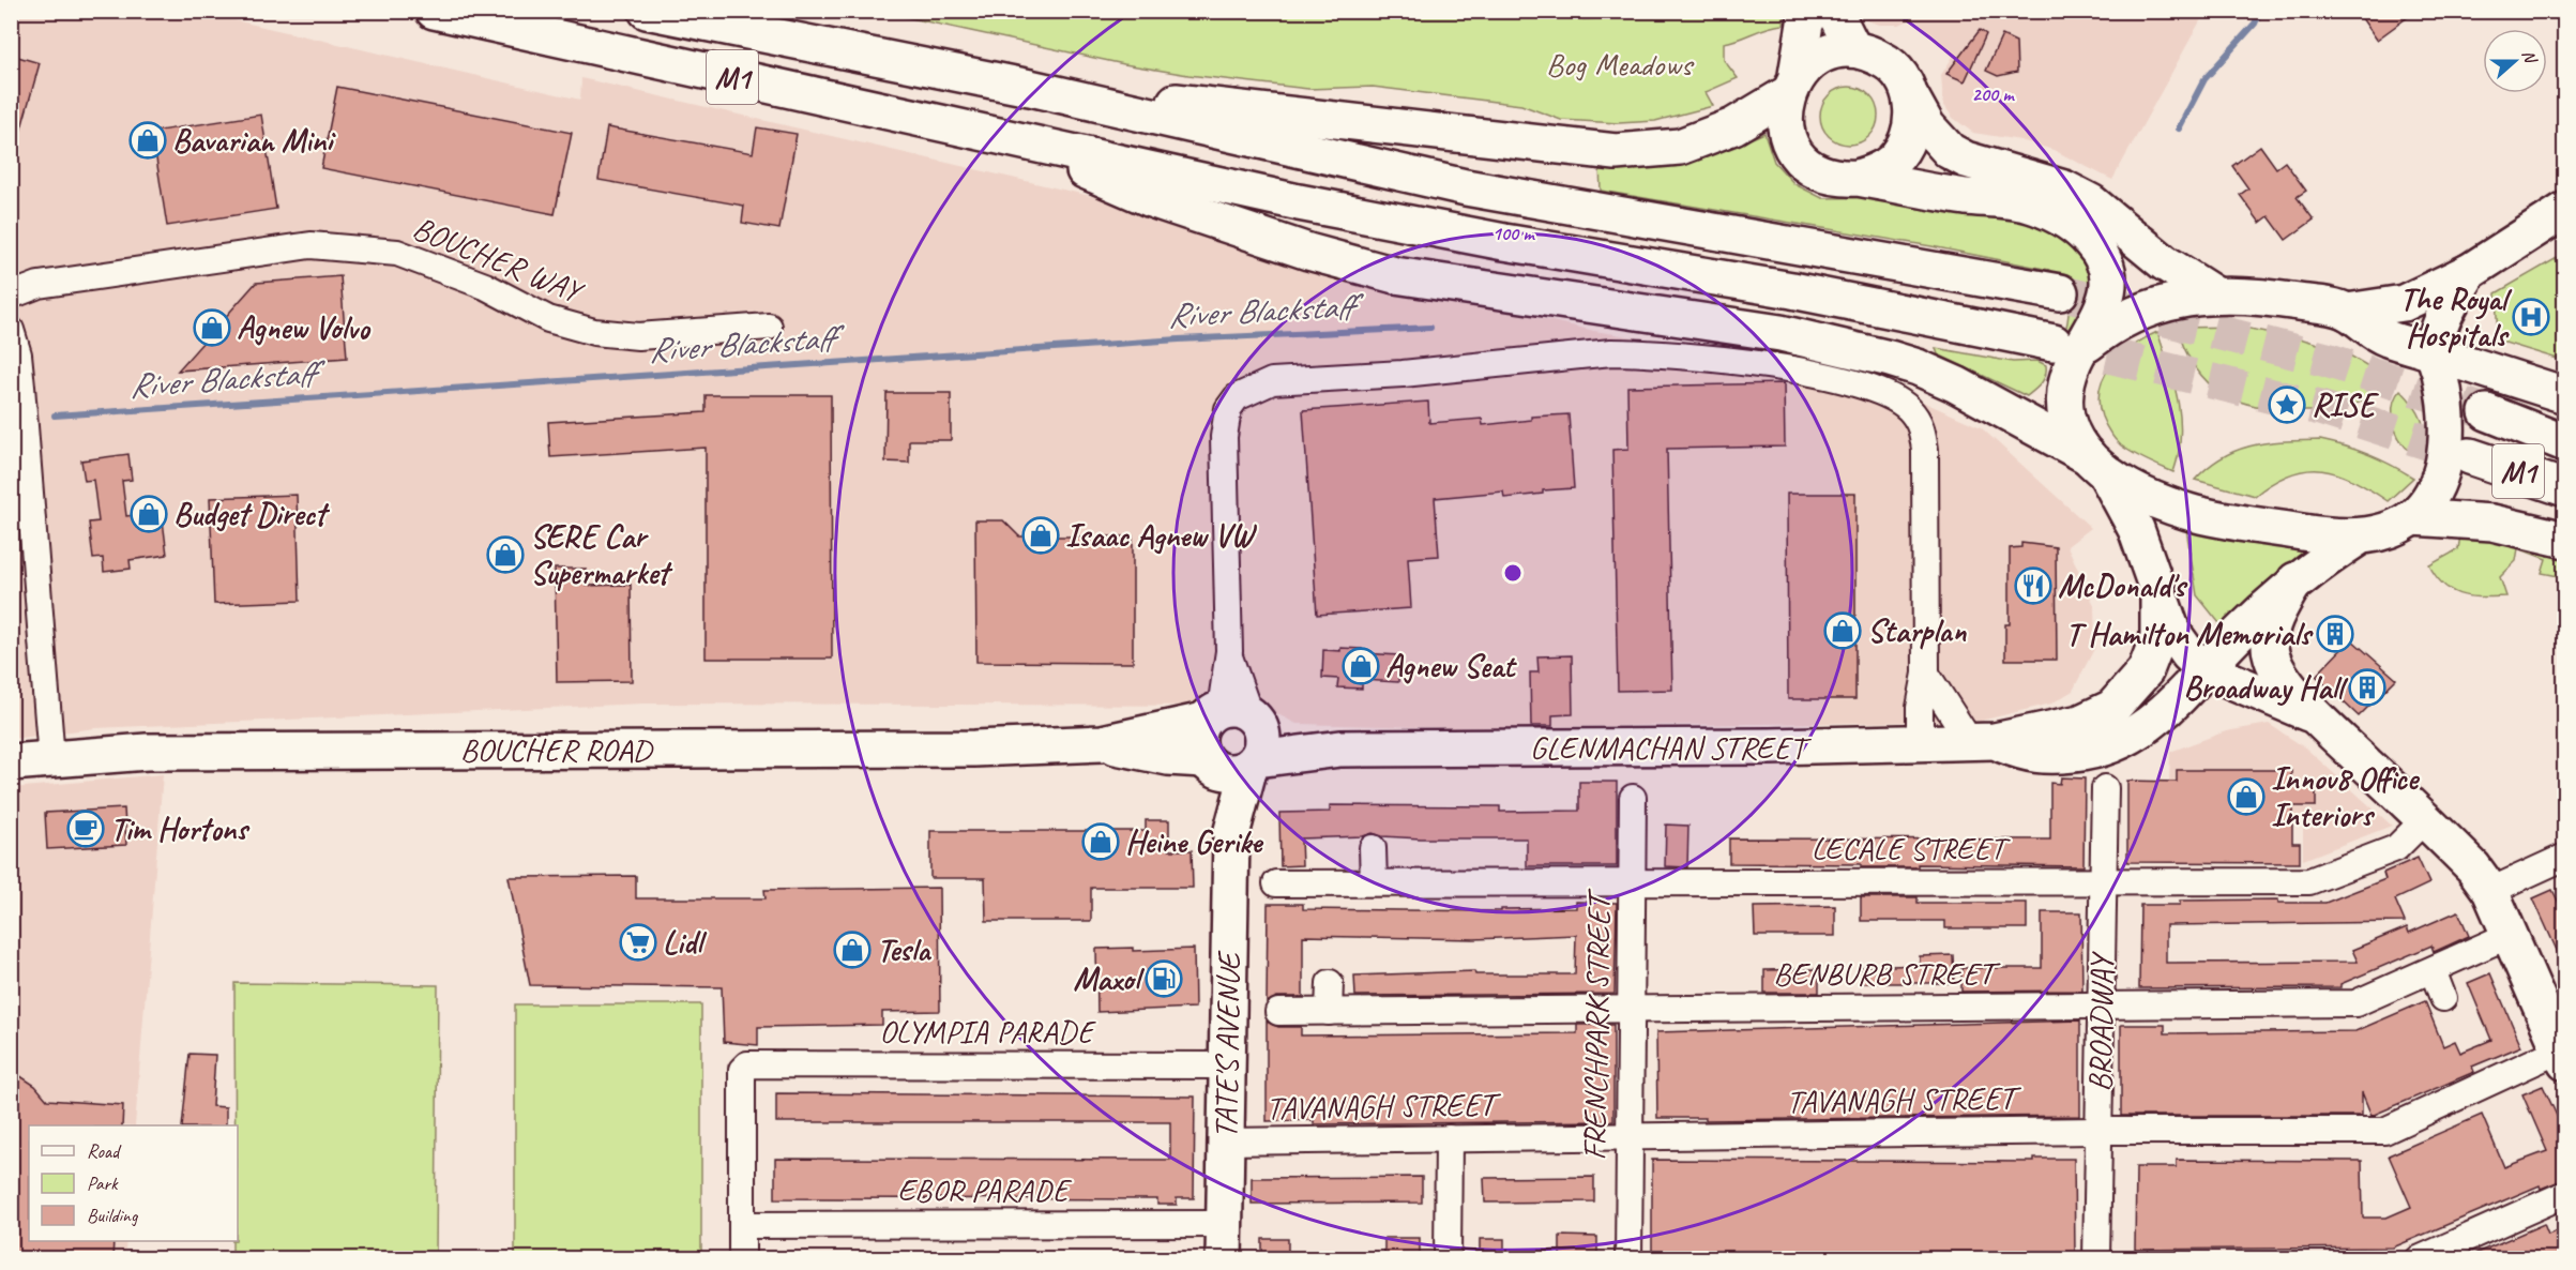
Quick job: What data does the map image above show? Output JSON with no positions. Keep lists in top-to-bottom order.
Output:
{
  "streets": {
    "main road": [
      "M1",
      "GLENMACHAN STREET",
      "BOUCHER ROAD",
      "TATE'S AVENUE"
    ],
    "street": [
      "BOUCHER WAY",
      "LECALE STREET",
      "BENBURB STREET",
      "BROADWAY",
      "FRENCHPARK STREET",
      "OLYMPIA PARADE",
      "TAVANAGH STREET",
      "EBOR PARADE"
    ]
  },
  "crossings": [
    ["GLENMACHAN STREET", "BOUCHER ROAD"],
    ["GLENMACHAN STREET", "TATE'S AVENUE"],
    ["BOUCHER ROAD", "TATE'S AVENUE"],
    ["LECALE STREET", "BROADWAY"],
    ["LECALE STREET", "FRENCHPARK STREET"],
    ["BENBURB STREET", "BROADWAY"],
    ["BENBURB STREET", "FRENCHPARK STREET"],
    ["BROADWAY", "TAVANAGH STREET"],
    ["FRENCHPARK STREET", "TAVANAGH STREET"],
    ["OLYMPIA PARADE", "TATE'S AVENUE"],
    ["OLYMPIA PARADE", "EBOR PARADE"],
    ["TATE'S AVENUE", "TAVANAGH STREET"],
    ["TATE'S AVENUE", "EBOR PARADE"]
  ],
  "water": ["River Blackstaff"],
  "parks": ["Bog Meadows"],
  "places": {
    "shop": [
      "Bavarian Mini",
      "Agnew Volvo",
      "Budget Direct",
      "Isaac Agnew VW",
      "SERE Car Supermarket",
      "Starplan",
      "Agnew Seat",
      "Innov8 Office Interiors",
      "Heine Gerike",
      "Tesla"
    ],
    "hospital": ["The Royal Hospitals"],
    "place": ["RISE"],
    "restaurant": ["McDonald's"],
    "building": ["T Hamilton Memorials", "Broadway Hall"],
    "cafe": ["Tim Hortons"],
    "supermarket": ["Lidl"],
    "fuel station": ["Maxol"]
  },
  "legend": ["Road", "Park", "Building"],
  "north": "right",
  "rings": ["200 m", "100 m"]
}
